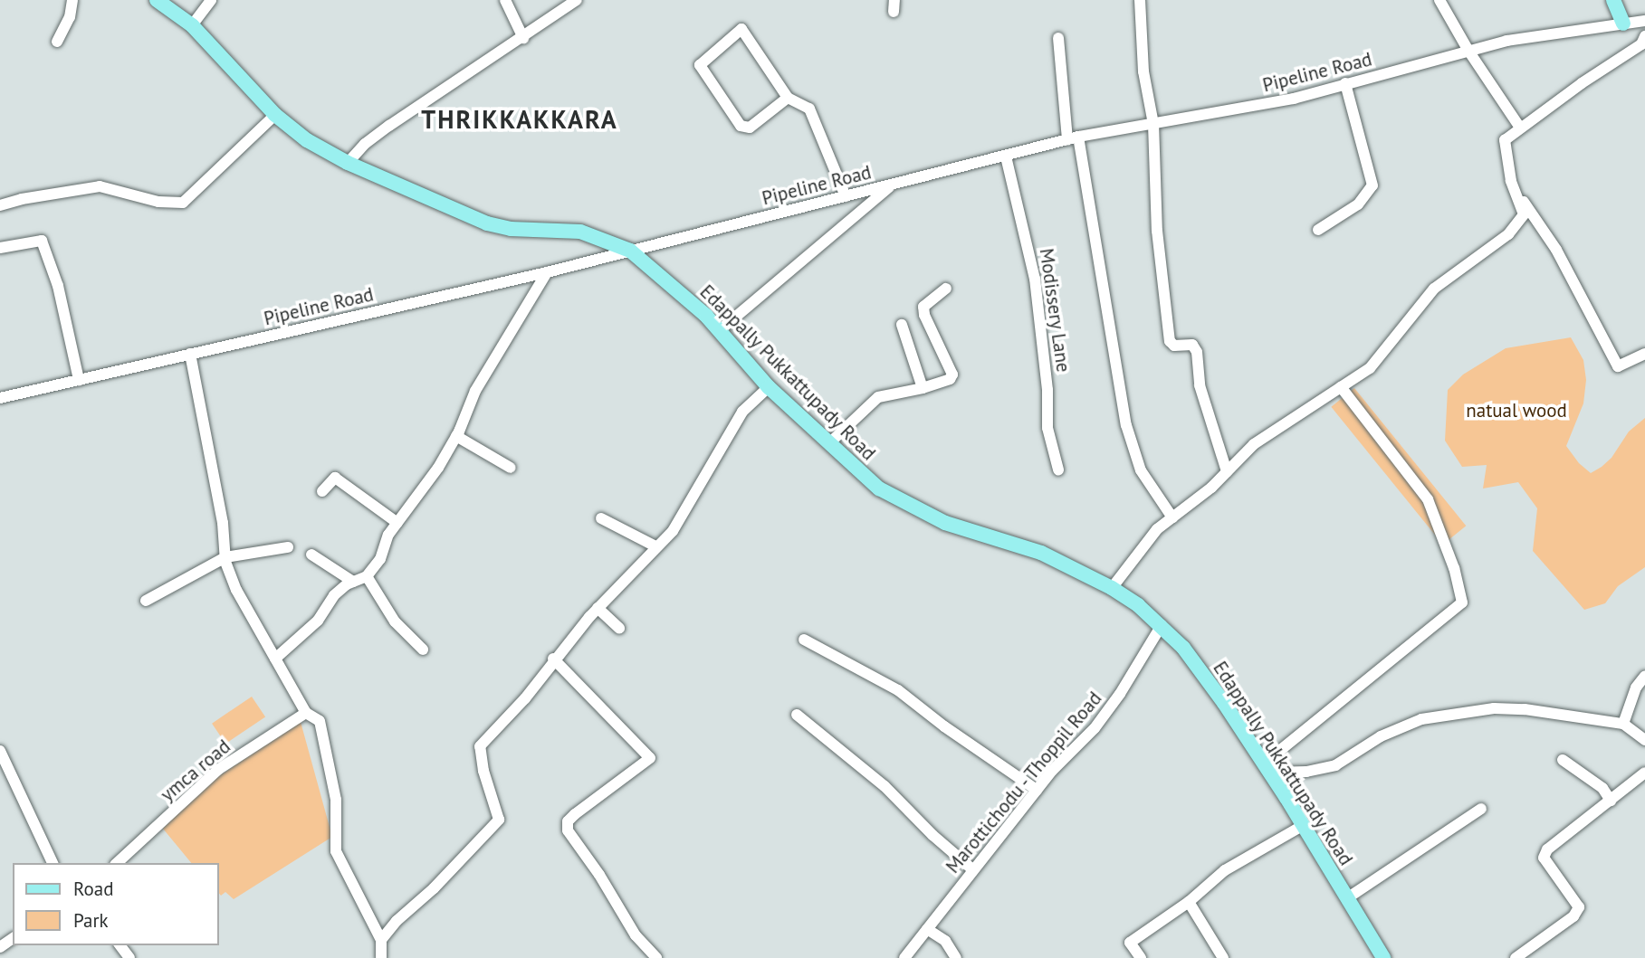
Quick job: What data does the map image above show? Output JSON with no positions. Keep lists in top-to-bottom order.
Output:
{
  "streets": {
    "main road": ["Edappally Pukkattupady Road"],
    "street": [
      "Pipeline Road",
      "Modissery Lane",
      "ymca road",
      "Marottichodu - Thoppil Road"
    ]
  },
  "crossings": [
    ["Pipeline Road", "Modissery Lane"],
    ["Pipeline Road", "Edappally Pukkattupady Road"],
    ["Edappally Pukkattupady Road", "Marottichodu - Thoppil Road"]
  ],
  "districts": ["THRIKKAKKARA"],
  "parks": ["natual wood"],
  "legend": ["Road", "Park"]
}
